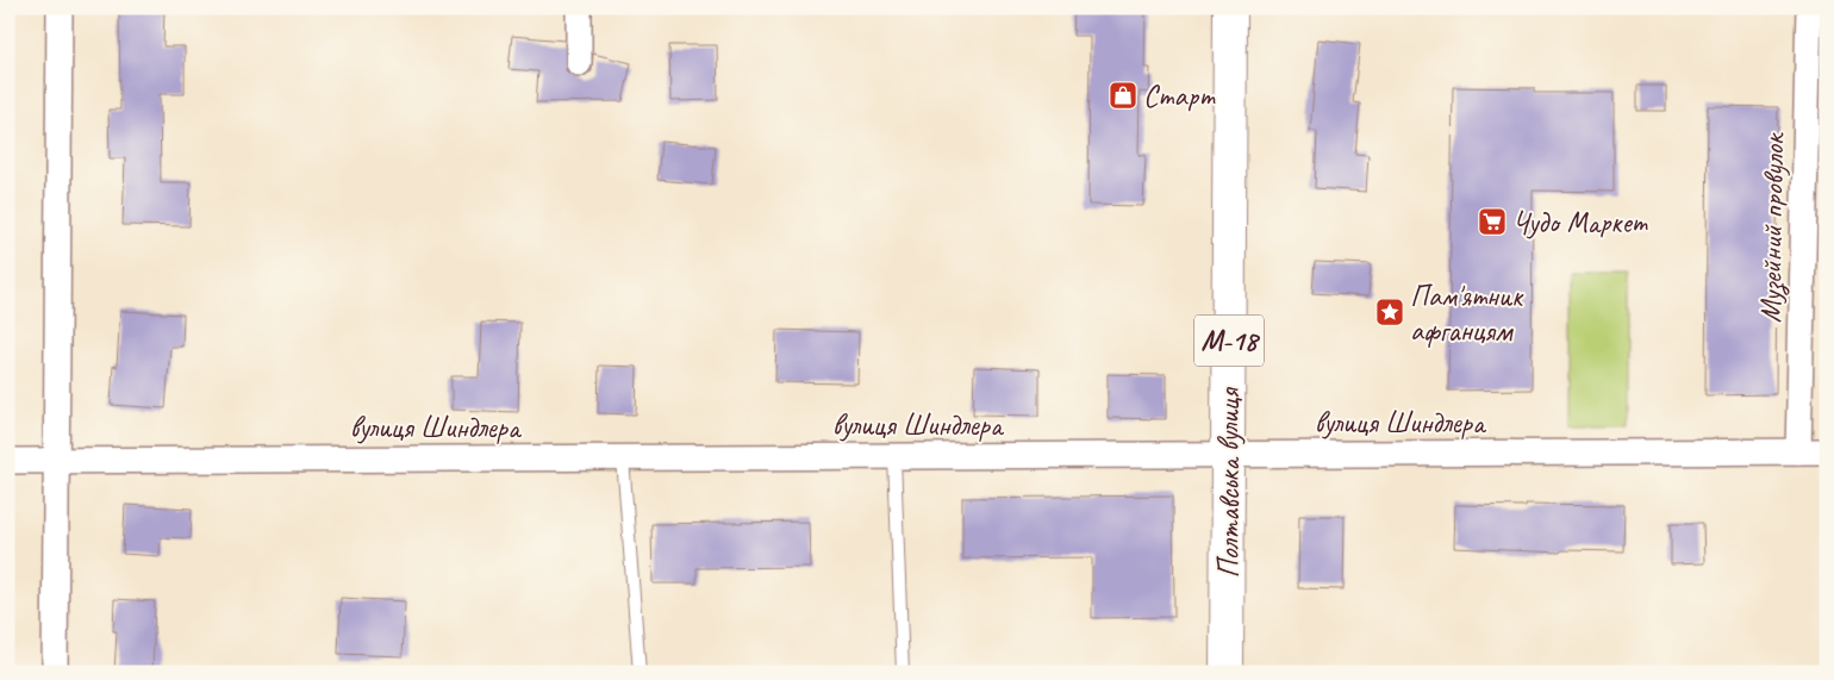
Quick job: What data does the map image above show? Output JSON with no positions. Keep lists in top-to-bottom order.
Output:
{
  "streets": {
    "highway": ["М-18", "Полтавська вулиця"],
    "street": ["Музейний провулок", "вулиця Шиндлера"]
  },
  "crossings": [
    ["Музейний провулок", "вулиця Шиндлера"],
    ["вулиця Шиндлера", "Полтавська вулиця"]
  ],
  "places": {
    "shop": ["Старт"],
    "supermarket": ["Чудо Маркет"],
    "place": ["Пам'ятник афганцям"]
  }
}
